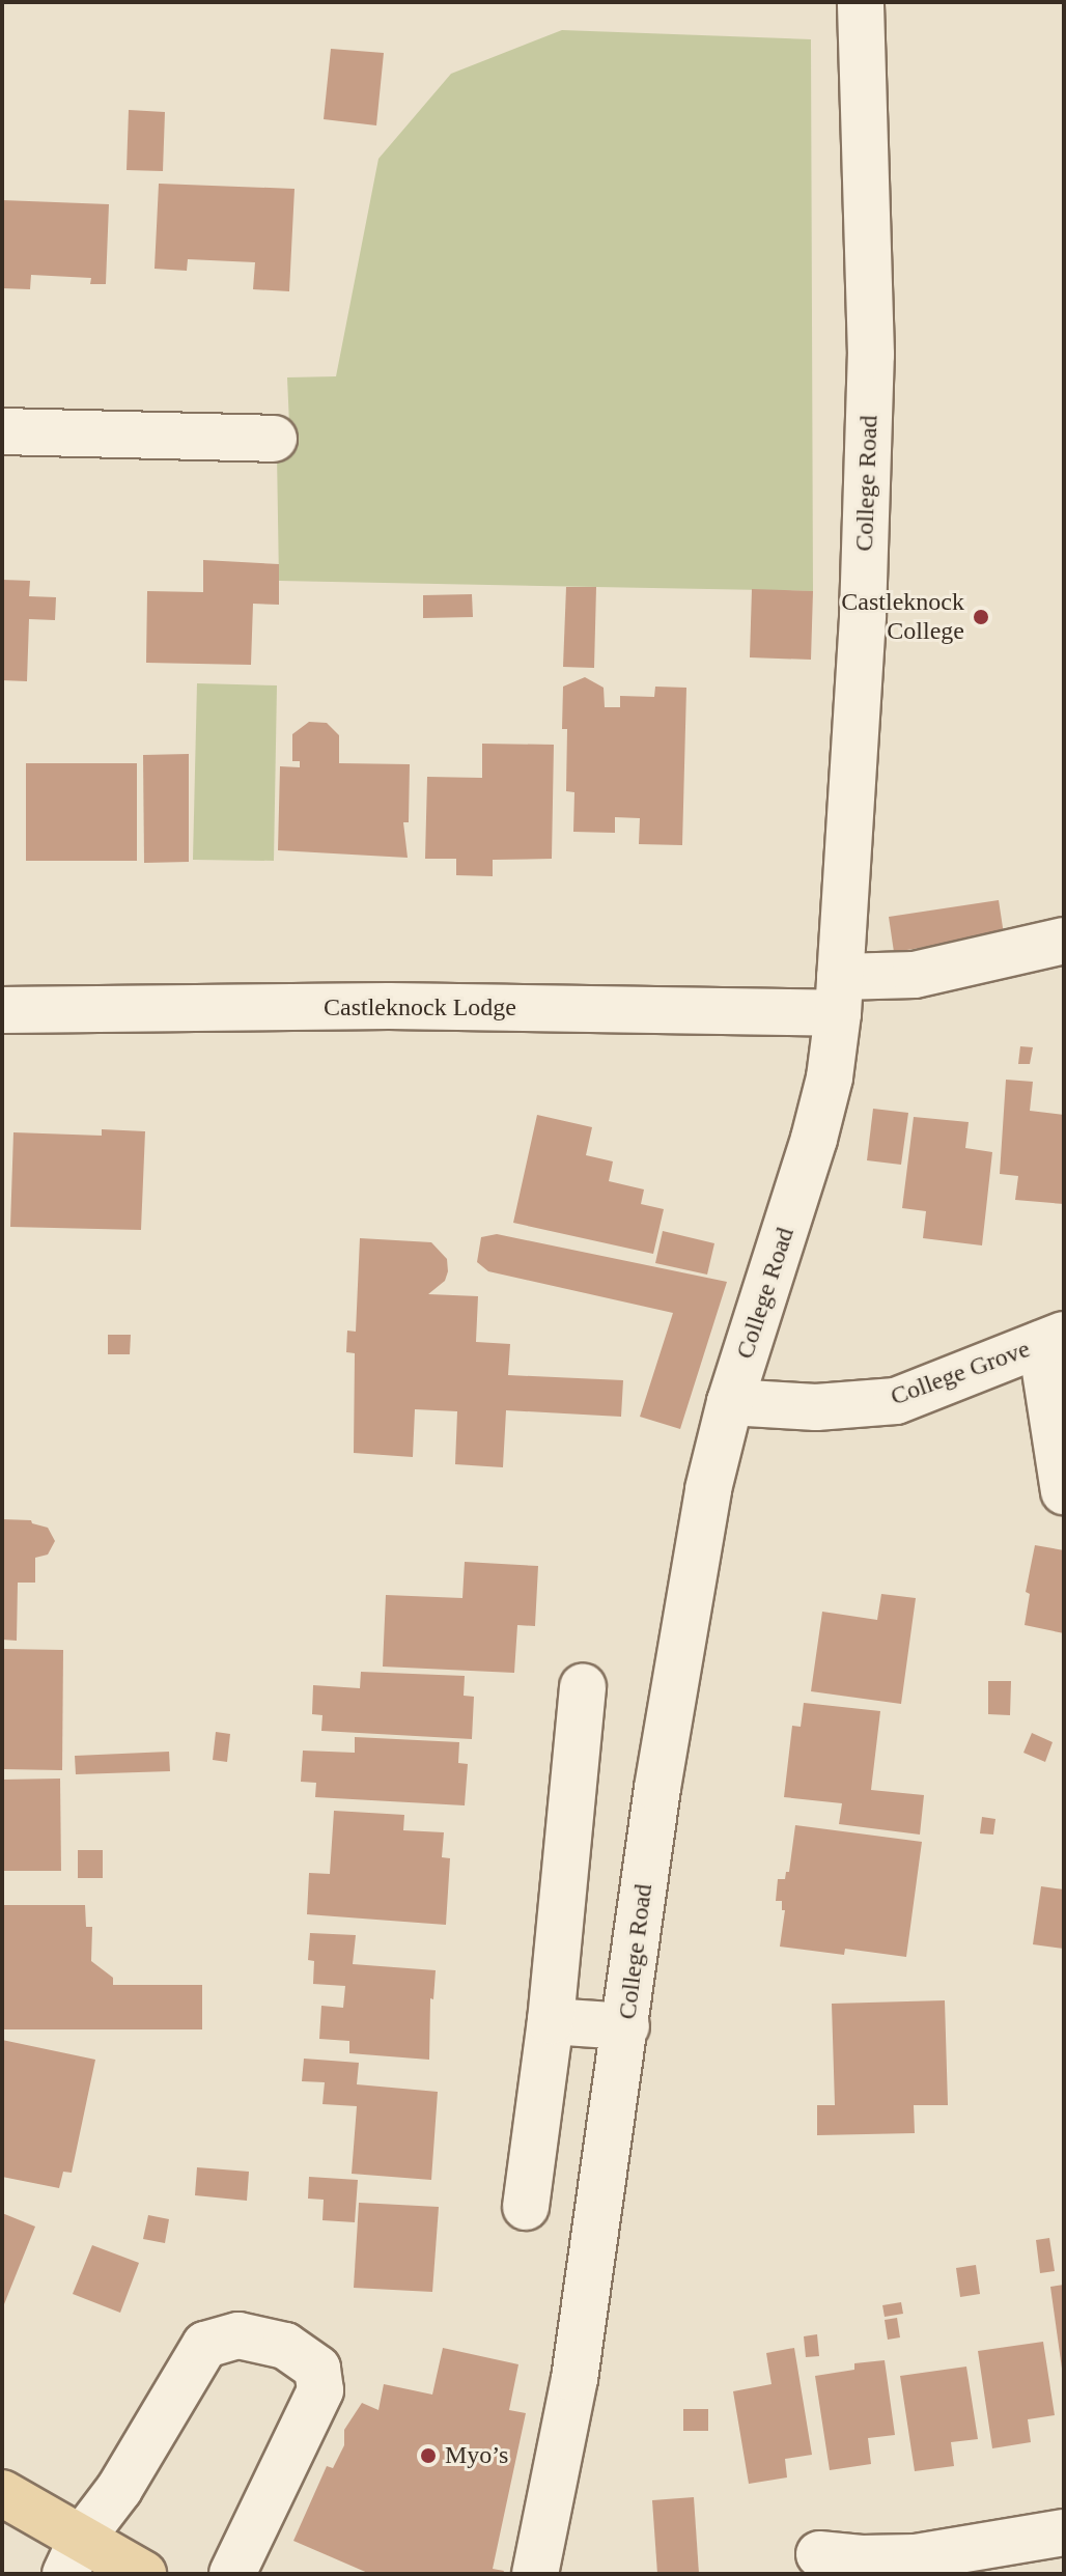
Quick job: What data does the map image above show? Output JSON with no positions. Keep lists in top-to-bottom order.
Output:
{
  "streets": {
    "street": ["College Road", "Castleknock Lodge", "College Grove"]
  },
  "crossings": [
    ["College Road", "Castleknock Lodge"],
    ["College Road", "College Grove"]
  ],
  "places": ["Castleknock College", "Myo’s"]
}
